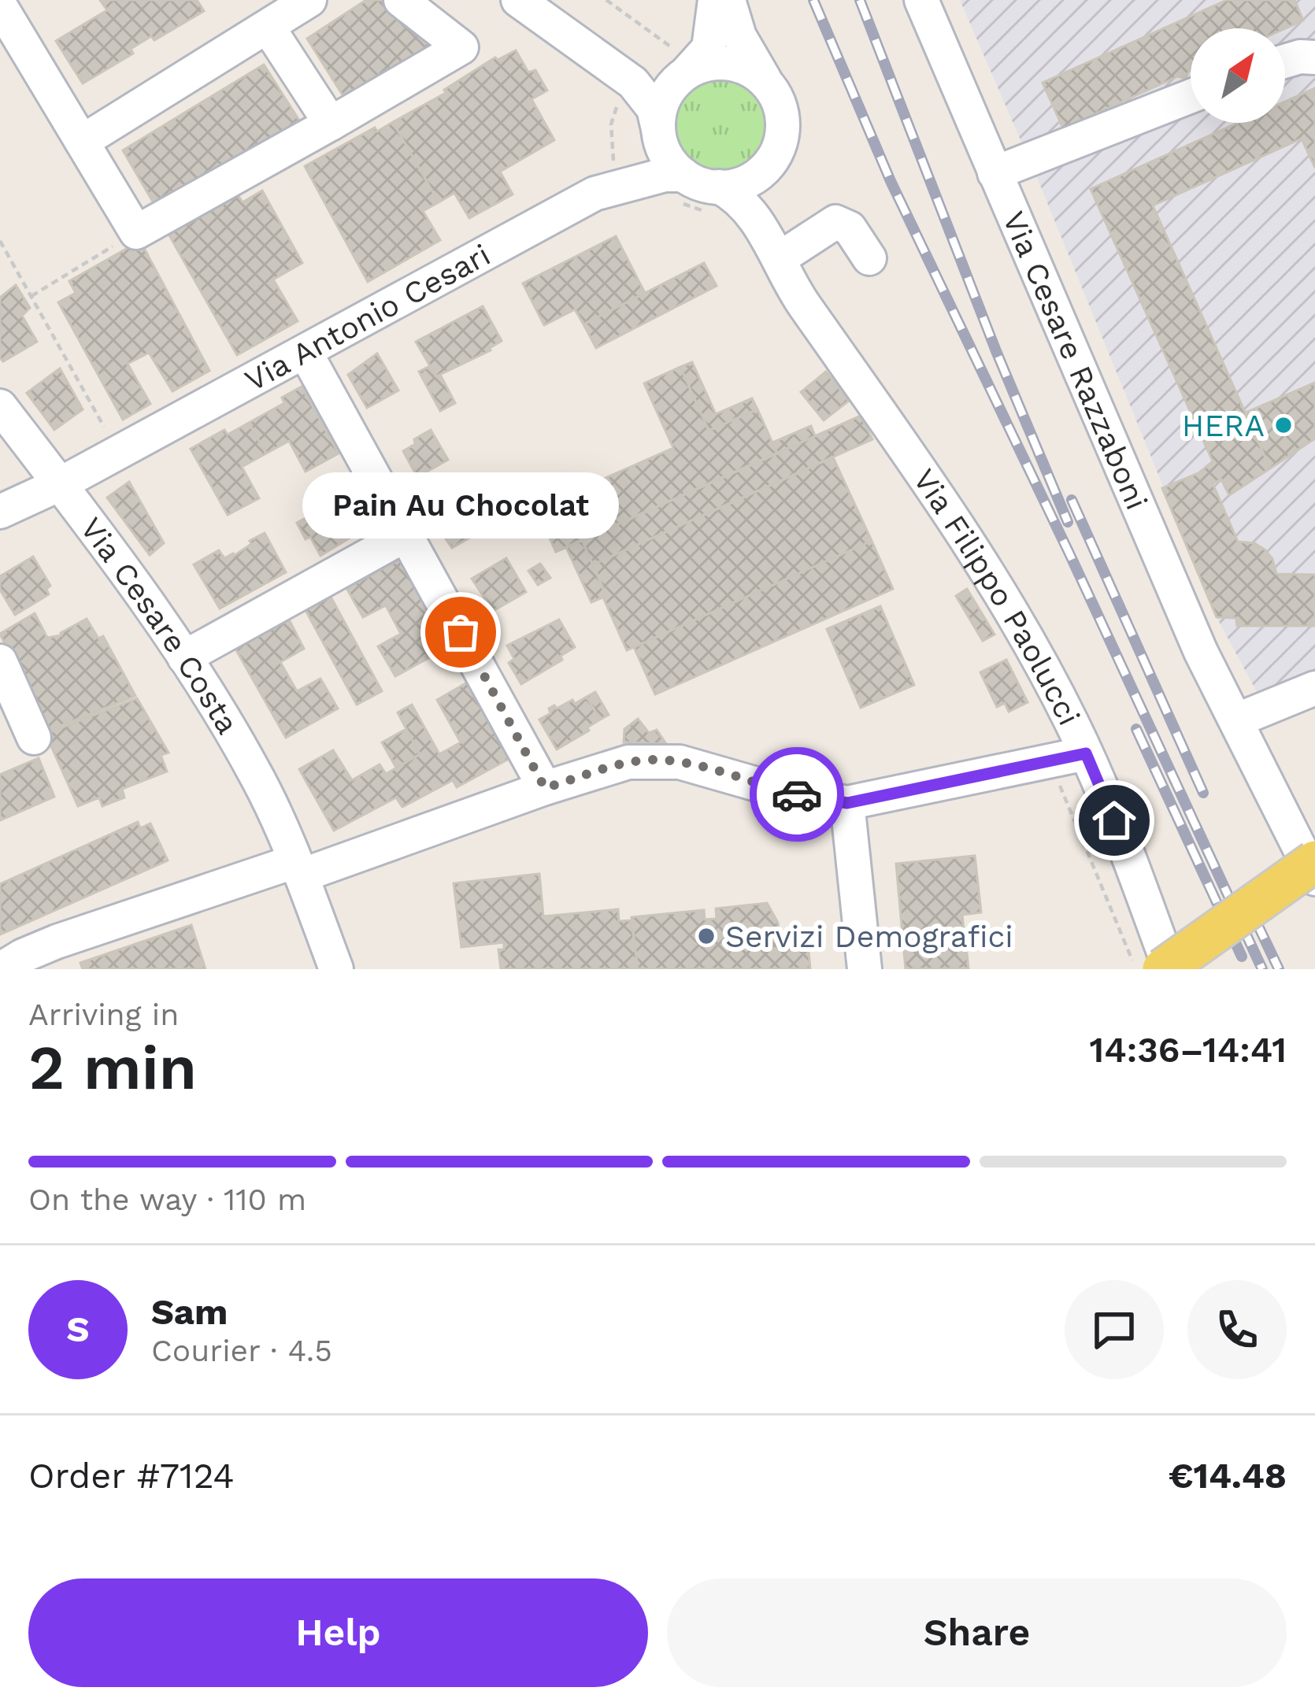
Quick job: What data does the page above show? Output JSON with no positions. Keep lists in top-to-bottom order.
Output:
{
  "streets": {
    "street": [
      "Via Antonio Cesari",
      "Via Cesare Razzaboni",
      "Via Filippo Paolucci",
      "Via Cesare Costa"
    ]
  },
  "crossings": [
    ["Via Antonio Cesari", "Via Filippo Paolucci"],
    ["Via Antonio Cesari", "Via Cesare Costa"]
  ],
  "places": ["HERA", "Pain Au Chocolat", "Servizi Demografici"],
  "north": "top right",
  "page": {
    "bubble": "Pain Au Chocolat",
    "heading": ["2 min", "Arriving in", "14:36–14:41"],
    "panel": [
      "Sam",
      "Courier · 4.5",
      "Order #7124",
      "€14.48"
    ],
    "bar": "On the way · 110 m",
    "round": "S",
    "buttons": ["Help", "Share"]
  }
}
